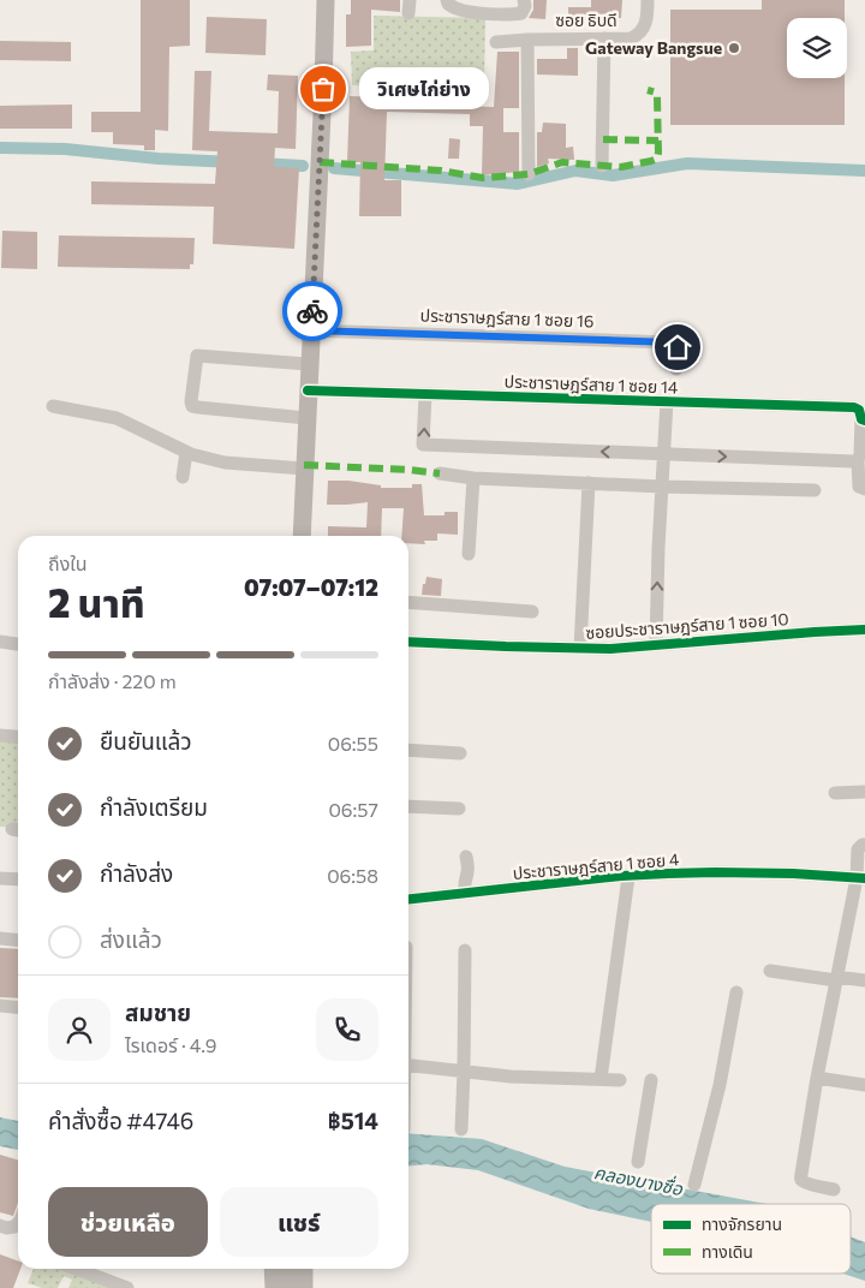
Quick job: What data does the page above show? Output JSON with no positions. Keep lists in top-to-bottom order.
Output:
{
  "streets": {
    "street": [
      "ซอย ธิบดี",
      "ประชาราษฎร์สาย 1 ซอย 16",
      "ประชาราษฎร์สาย 1 ซอย 14",
      "ซอยประชาราษฎร์สาย 1 ซอย 10",
      "ประชาราษฎร์สาย 1 ซอย 4"
    ]
  },
  "water": ["คลองบางซื่อ"],
  "places": ["Gateway Bangsue", "วิเศษไก่ย่าง"],
  "legend": ["ทางจักรยาน", "ทางเดิน"],
  "page": {
    "bubble": "วิเศษไก่ย่าง",
    "heading": ["2 นาที", "ถึงใน", "07:07–07:12"],
    "panel": [
      "สมชาย",
      "ไรเดอร์ · 4.9",
      "คำสั่งซื้อ #4746",
      "฿514"
    ],
    "bar": "กำลังส่ง · 220 m",
    "list": [
      ["ยืนยันแล้ว", "06:55"],
      ["กำลังเตรียม", "06:57"],
      ["กำลังส่ง", "06:58"],
      "ส่งแล้ว"
    ],
    "buttons": ["ช่วยเหลือ", "แชร์"]
  }
}
